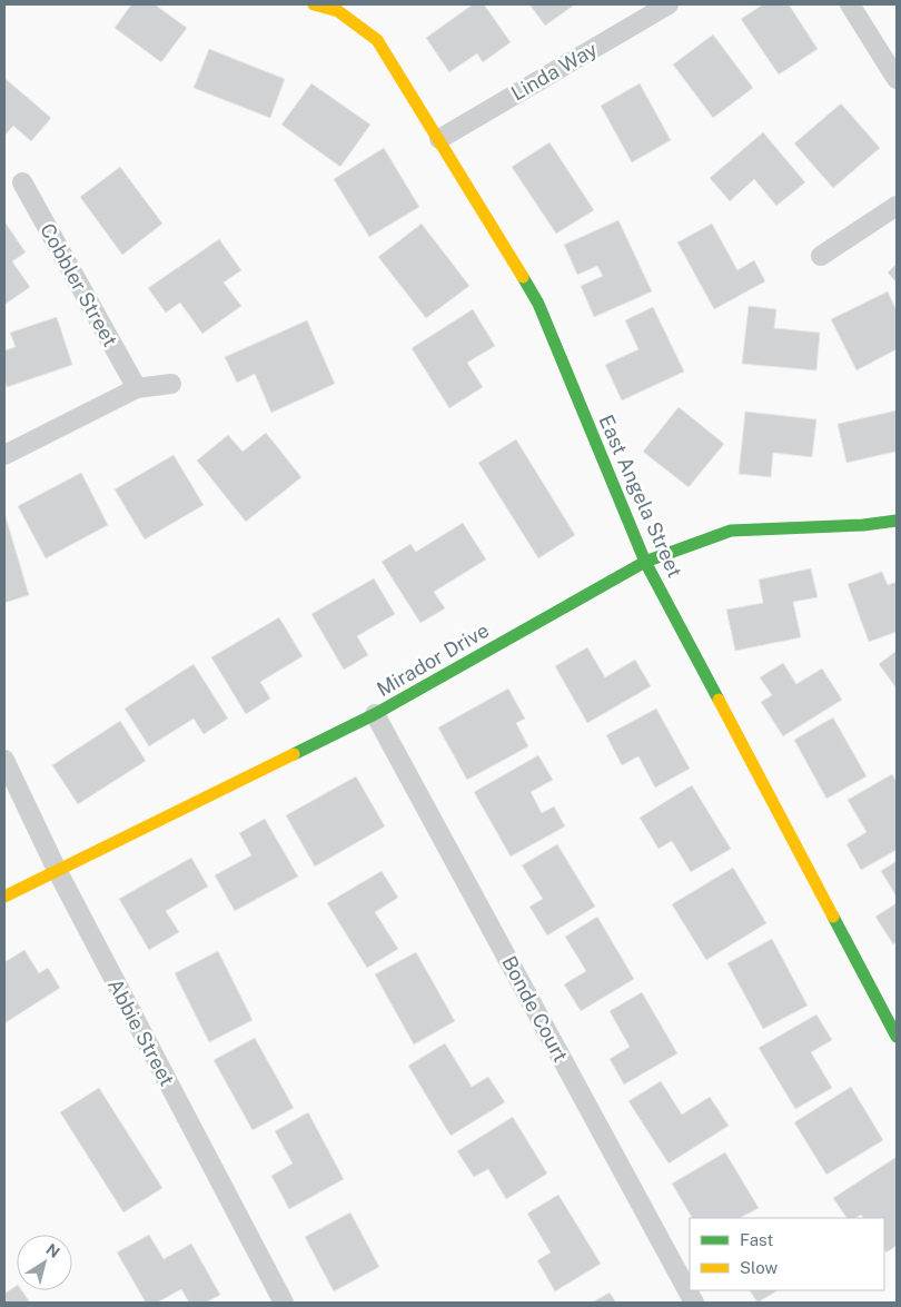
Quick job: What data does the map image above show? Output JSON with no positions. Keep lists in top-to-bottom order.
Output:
{
  "streets": {
    "street": [
      "Linda Way",
      "Cobbler Street",
      "East Angela Street",
      "Mirador Drive",
      "Bonde Court",
      "Abbie Street"
    ]
  },
  "crossings": [
    ["Linda Way", "East Angela Street"],
    ["East Angela Street", "Mirador Drive"],
    ["Mirador Drive", "Bonde Court"],
    ["Mirador Drive", "Abbie Street"]
  ],
  "legend": ["Fast", "Slow"],
  "north": "top right"
}
